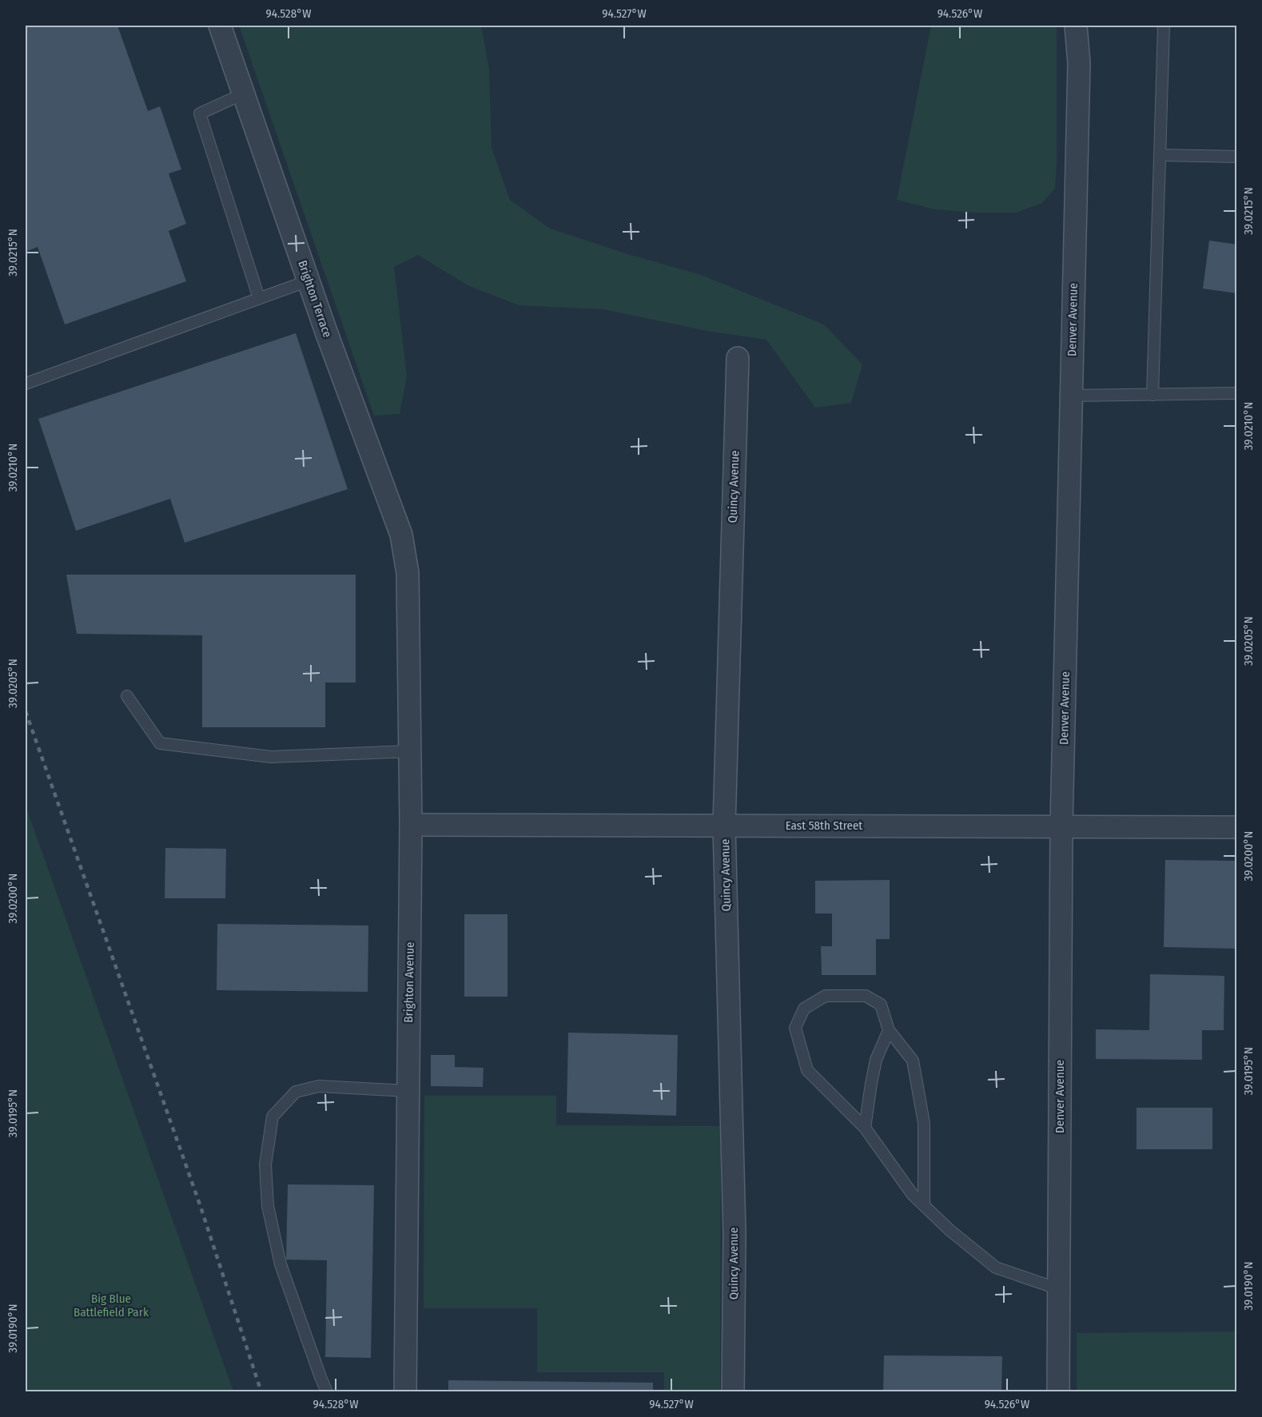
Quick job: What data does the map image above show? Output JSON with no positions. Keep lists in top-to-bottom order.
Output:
{
  "streets": {
    "street": [
      "Brighton Terrace",
      "Denver Avenue",
      "Quincy Avenue",
      "East 58th Street",
      "Brighton Avenue"
    ]
  },
  "crossings": [
    ["Brighton Terrace", "Brighton Avenue"],
    ["Denver Avenue", "East 58th Street"],
    ["Quincy Avenue", "East 58th Street"],
    ["East 58th Street", "Brighton Avenue"]
  ],
  "parks": ["Big Blue Battlefield Park"],
  "coordinates": [
    "94.528°W",
    "94.527°W",
    "94.526°W",
    "39.0215°N",
    "39.0210°N",
    "39.0205°N",
    "39.0200°N",
    "39.0195°N",
    "39.0190°N"
  ]
}
